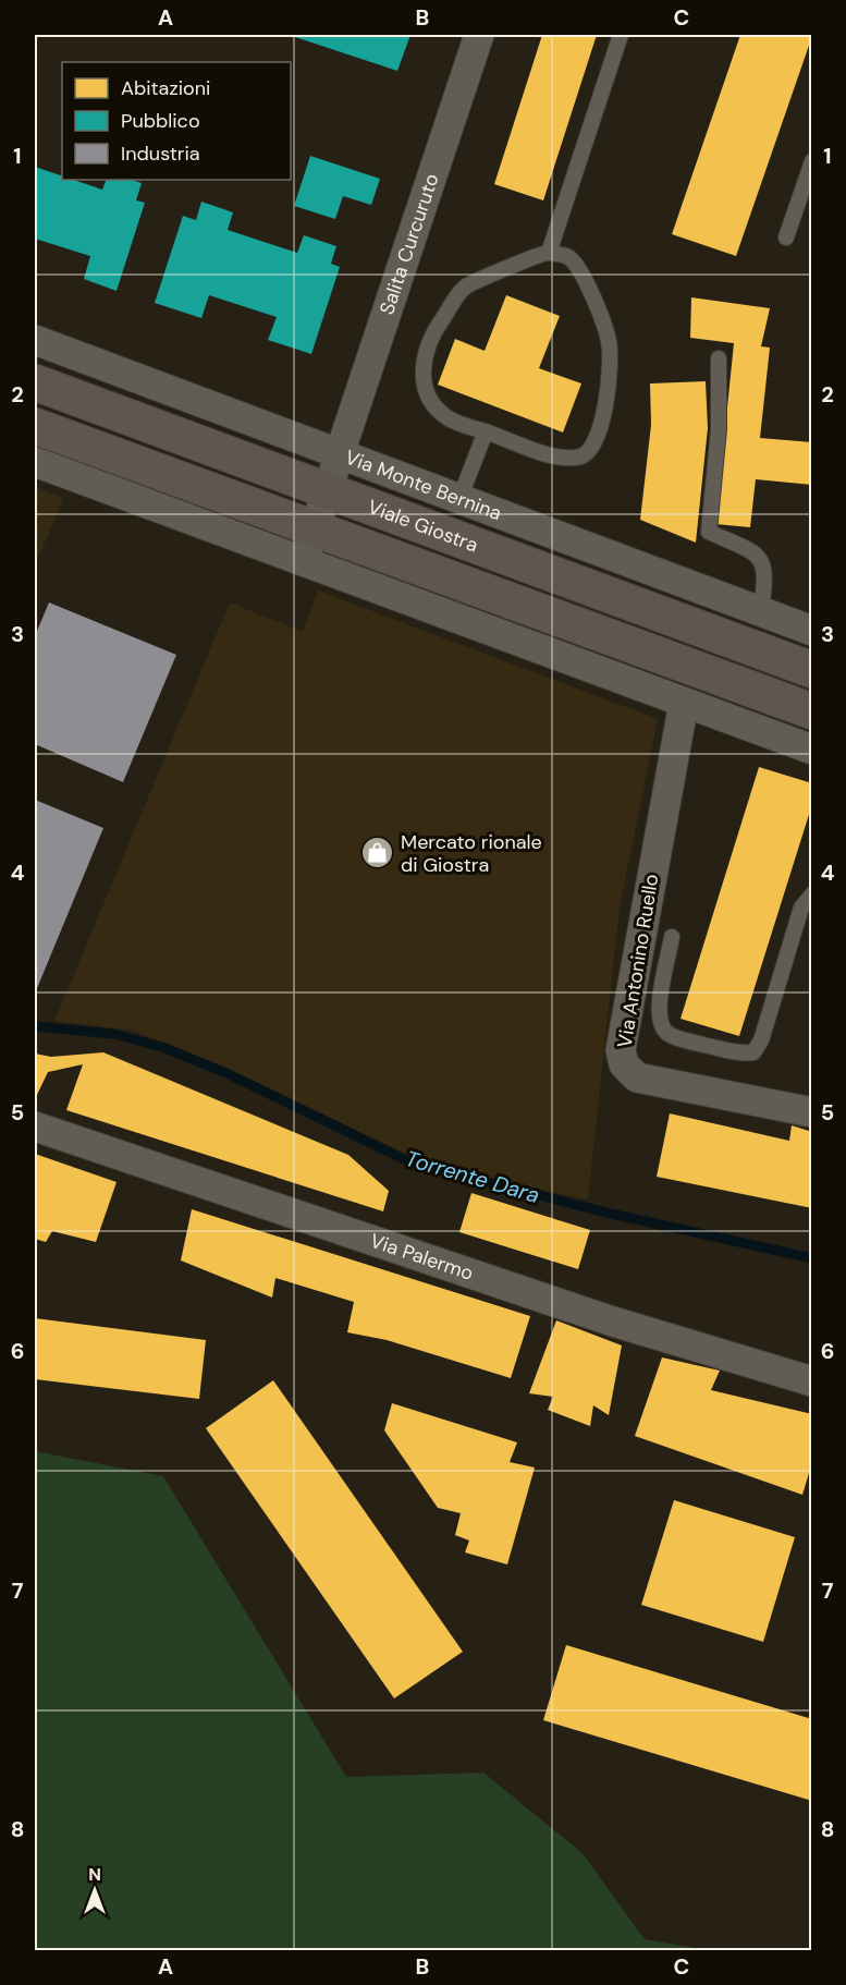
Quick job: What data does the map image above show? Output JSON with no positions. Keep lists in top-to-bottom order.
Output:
{
  "streets": {
    "main road": ["Viale Giostra"],
    "street": [
      "Salita Curcuruto",
      "Via Monte Bernina",
      "Via Antonino Ruello",
      "Via Palermo"
    ]
  },
  "crossings": [
    ["Salita Curcuruto", "Via Monte Bernina"],
    ["Salita Curcuruto", "Viale Giostra"]
  ],
  "water": ["Torrente Dara"],
  "places": {
    "shop": ["Mercato rionale di Giostra"]
  },
  "legend": ["Abitazioni", "Pubblico", "Industria"],
  "north": "top",
  "grid": {
    "columns": ["A", "B", "C"],
    "rows": [
      "1",
      "2",
      "3",
      "4",
      "5",
      "6",
      "7",
      "8"
    ]
  }
}
